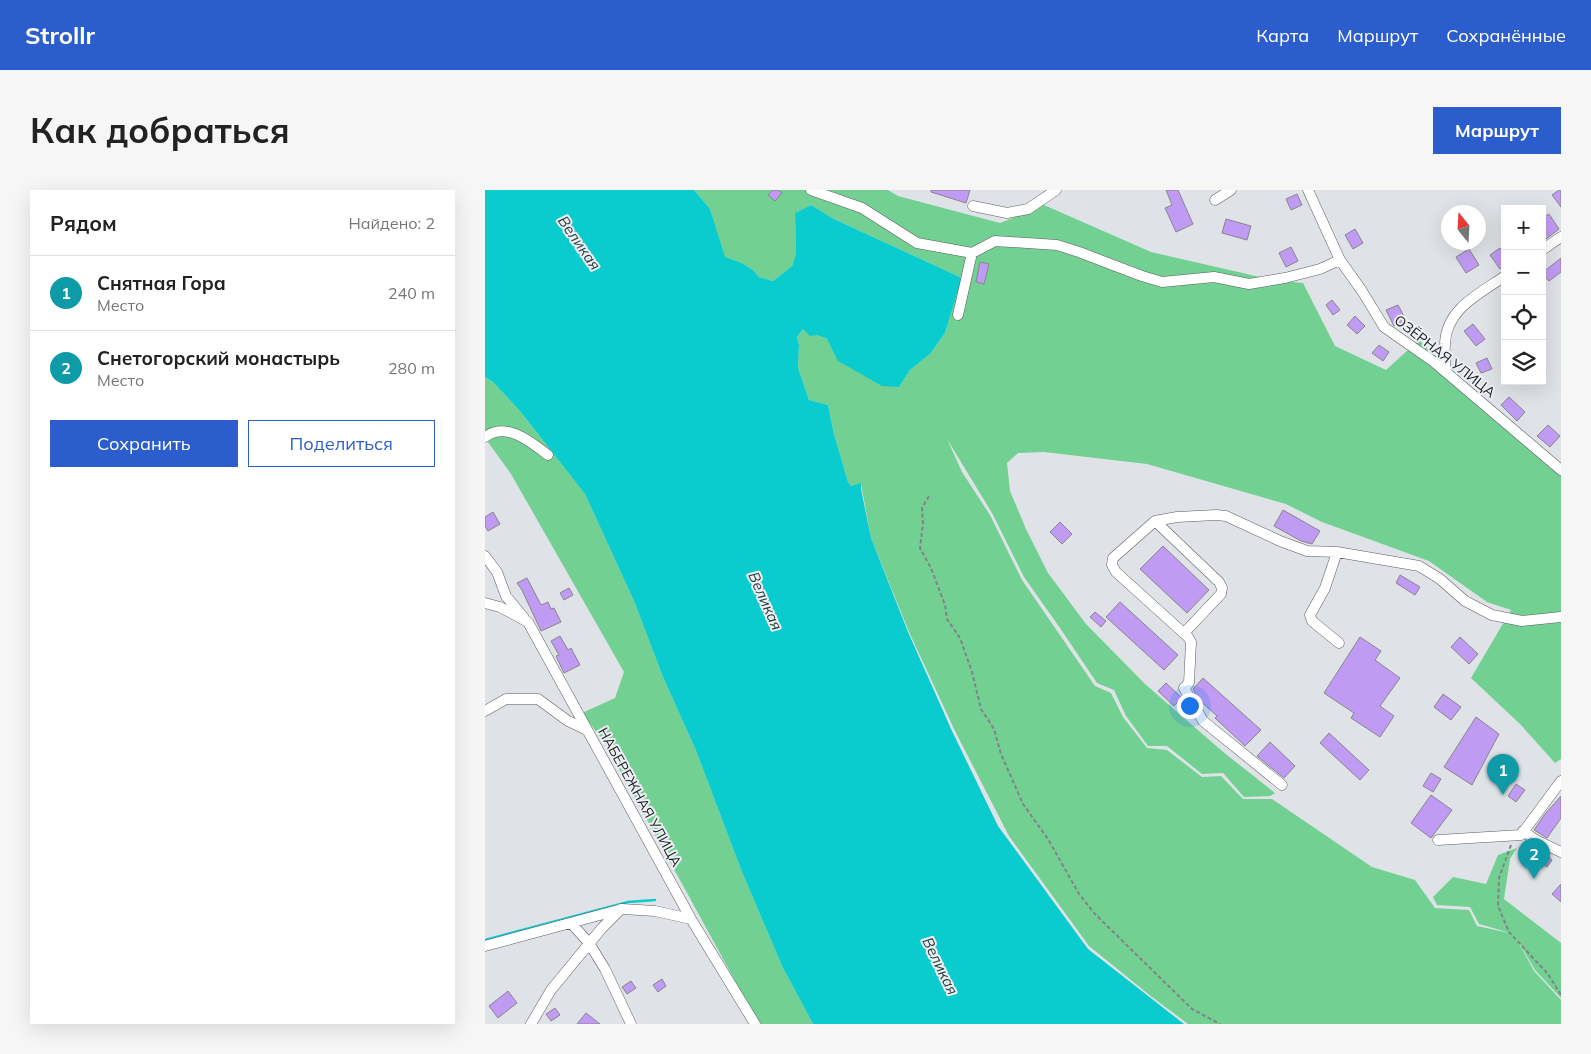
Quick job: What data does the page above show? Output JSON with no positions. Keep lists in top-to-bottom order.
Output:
{
  "streets": {
    "street": ["ОЗЁРНАЯ УЛИЦА", "НАБЕРЕЖНАЯ УЛИЦА"]
  },
  "water": ["Великая"],
  "north": "top",
  "page": {
    "header": "Strollr",
    "nav": ["Карта", "Маршрут", "Сохранённые"],
    "buttons": [
      "Маршрут",
      ["Сохранить", "Поделиться"]
    ],
    "title": "Как добраться",
    "heading": ["Рядом", "Найдено: 2"],
    "map_buttons": ["+", "−"],
    "list": [
      {
        "mark": "1",
        "name": "Снятная Гора",
        "note": "Место",
        "value": "240 m"
      },
      {
        "mark": "2",
        "name": "Снетогорский монастырь",
        "note": "Место",
        "value": "280 m"
      }
    ],
    "pins": ["1", "2"]
  }
}
